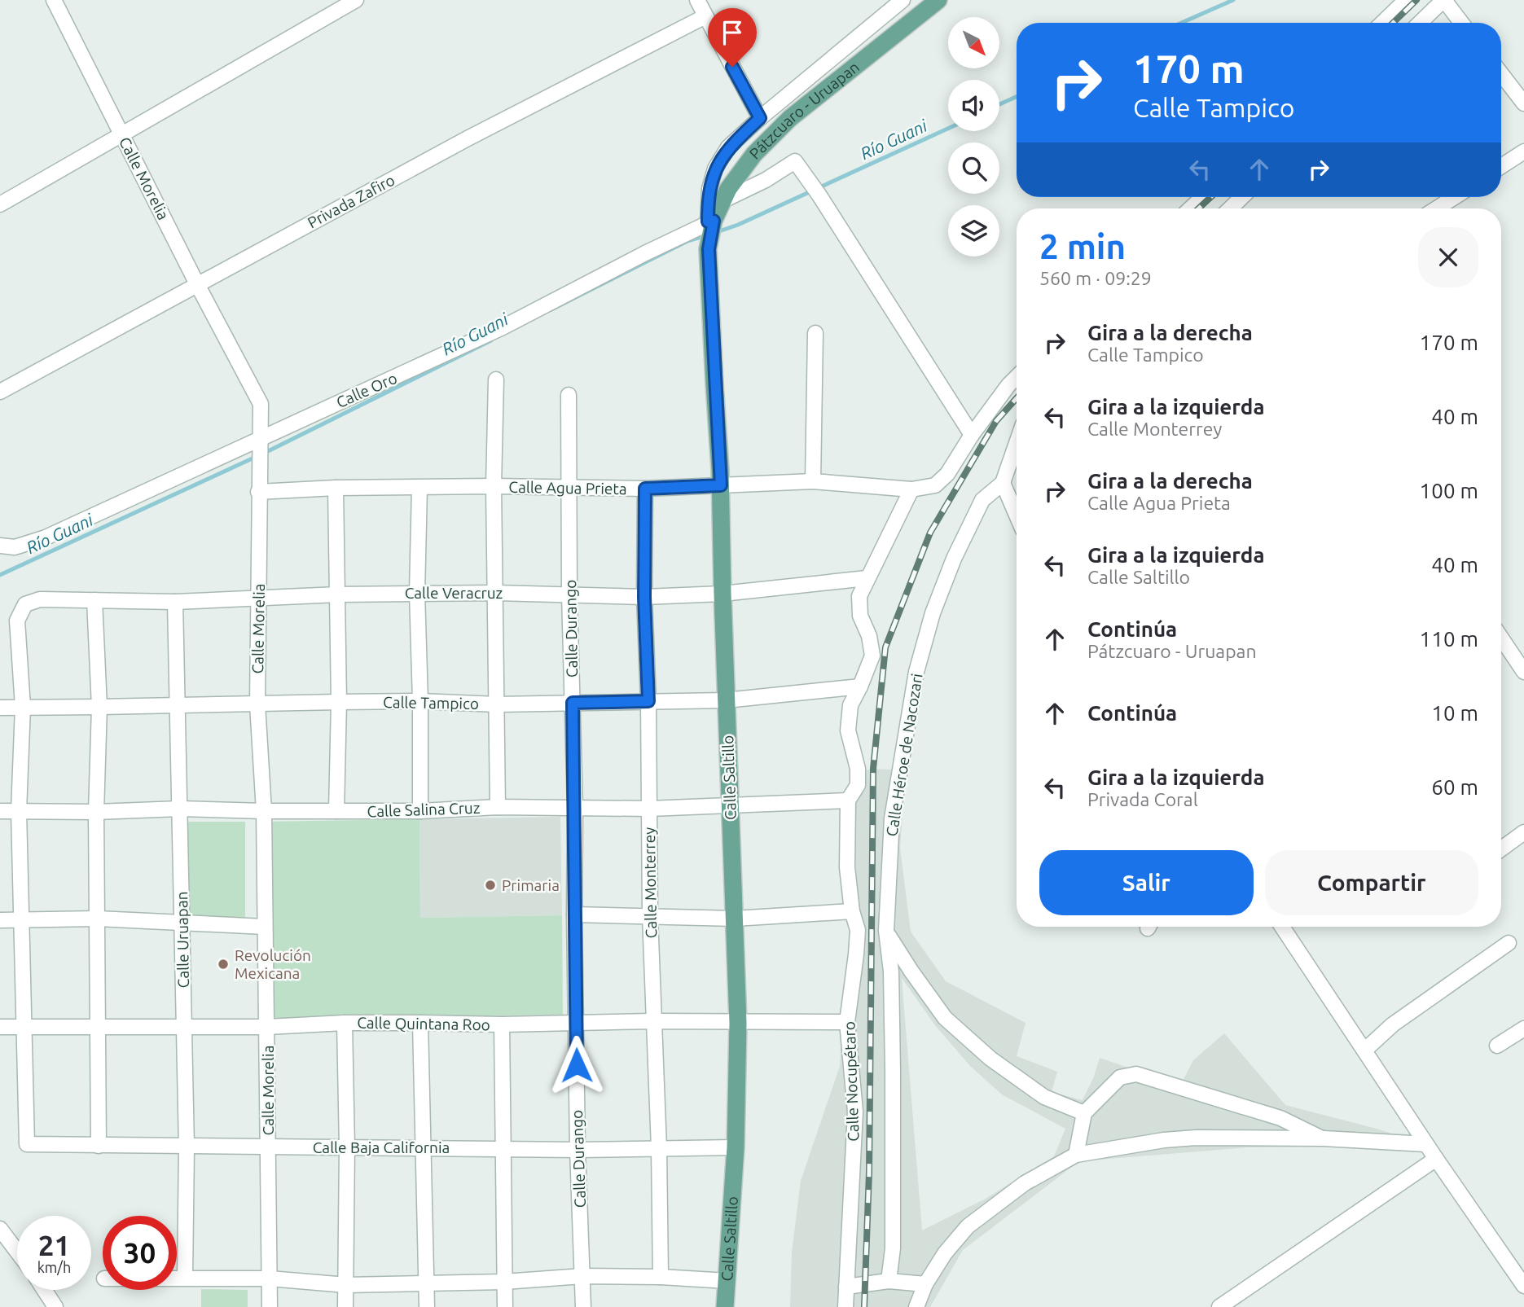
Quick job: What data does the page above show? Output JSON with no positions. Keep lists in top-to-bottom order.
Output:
{
  "streets": {
    "main road": ["Pátzcuaro - Uruapan", "Calle Saltillo"],
    "street": [
      "Calle Morelia",
      "Privada Zafiro",
      "Calle Oro",
      "Calle Agua Prieta",
      "Calle Veracruz",
      "Calle Durango",
      "Calle Tampico",
      "Calle Héroe de Nacozari",
      "Calle Salina Cruz",
      "Calle Monterrey",
      "Calle Uruapan",
      "Calle Quintana Roo",
      "Calle Nocupétaro",
      "Calle Baja California"
    ]
  },
  "crossings": [
    ["Pátzcuaro - Uruapan", "Calle Oro"],
    ["Pátzcuaro - Uruapan", "Calle Saltillo"],
    ["Calle Morelia", "Privada Zafiro"],
    ["Calle Morelia", "Calle Oro"],
    ["Calle Morelia", "Calle Agua Prieta"],
    ["Calle Morelia", "Calle Veracruz"],
    ["Calle Morelia", "Calle Tampico"],
    ["Calle Morelia", "Calle Salina Cruz"],
    ["Calle Morelia", "Calle Quintana Roo"],
    ["Calle Morelia", "Calle Baja California"],
    ["Calle Agua Prieta", "Calle Durango"],
    ["Calle Agua Prieta", "Calle Saltillo"],
    ["Calle Agua Prieta", "Calle Monterrey"],
    ["Calle Agua Prieta", "Calle Nocupétaro"],
    ["Calle Veracruz", "Calle Durango"],
    ["Calle Veracruz", "Calle Tampico"],
    ["Calle Veracruz", "Calle Saltillo"],
    ["Calle Veracruz", "Calle Monterrey"],
    ["Calle Veracruz", "Calle Uruapan"],
    ["Calle Veracruz", "Calle Nocupétaro"],
    ["Calle Durango", "Calle Tampico"],
    ["Calle Durango", "Calle Salina Cruz"],
    ["Calle Durango", "Calle Quintana Roo"],
    ["Calle Durango", "Calle Baja California"],
    ["Calle Tampico", "Calle Saltillo"],
    ["Calle Tampico", "Calle Monterrey"],
    ["Calle Tampico", "Calle Uruapan"],
    ["Calle Tampico", "Calle Nocupétaro"],
    ["Calle Saltillo", "Calle Salina Cruz"],
    ["Calle Saltillo", "Calle Quintana Roo"],
    ["Calle Saltillo", "Calle Baja California"],
    ["Calle Salina Cruz", "Calle Monterrey"],
    ["Calle Salina Cruz", "Calle Uruapan"],
    ["Calle Salina Cruz", "Calle Nocupétaro"],
    ["Calle Monterrey", "Calle Quintana Roo"],
    ["Calle Monterrey", "Calle Baja California"],
    ["Calle Uruapan", "Calle Quintana Roo"],
    ["Calle Uruapan", "Calle Baja California"],
    ["Calle Quintana Roo", "Calle Nocupétaro"],
    ["Calle Quintana Roo", "Calle Baja California"]
  ],
  "water": ["Río Guani"],
  "places": ["Primaria", "Revolución Mexicana"],
  "north": "bottom right",
  "page": {
    "turn": ["170 m", "Calle Tampico"],
    "heading": ["2 min", "560 m · 09:29"],
    "list": [
      {
        "name": "Gira a la derecha",
        "note": "Calle Tampico",
        "value": "170 m"
      },
      {
        "name": "Gira a la izquierda",
        "note": "Calle Monterrey",
        "value": "40 m"
      },
      {
        "name": "Gira a la derecha",
        "note": "Calle Agua Prieta",
        "value": "100 m"
      },
      {
        "name": "Gira a la izquierda",
        "note": "Calle Saltillo",
        "value": "40 m"
      },
      {
        "name": "Continúa",
        "note": "Pátzcuaro - Uruapan",
        "value": "110 m"
      },
      {
        "name": "Continúa",
        "value": "10 m"
      },
      {
        "name": "Gira a la izquierda",
        "note": "Privada Coral",
        "value": "60 m"
      }
    ],
    "buttons": ["Salir", "Compartir"],
    "speed": "21 km/h",
    "limit": "30"
  }
}
